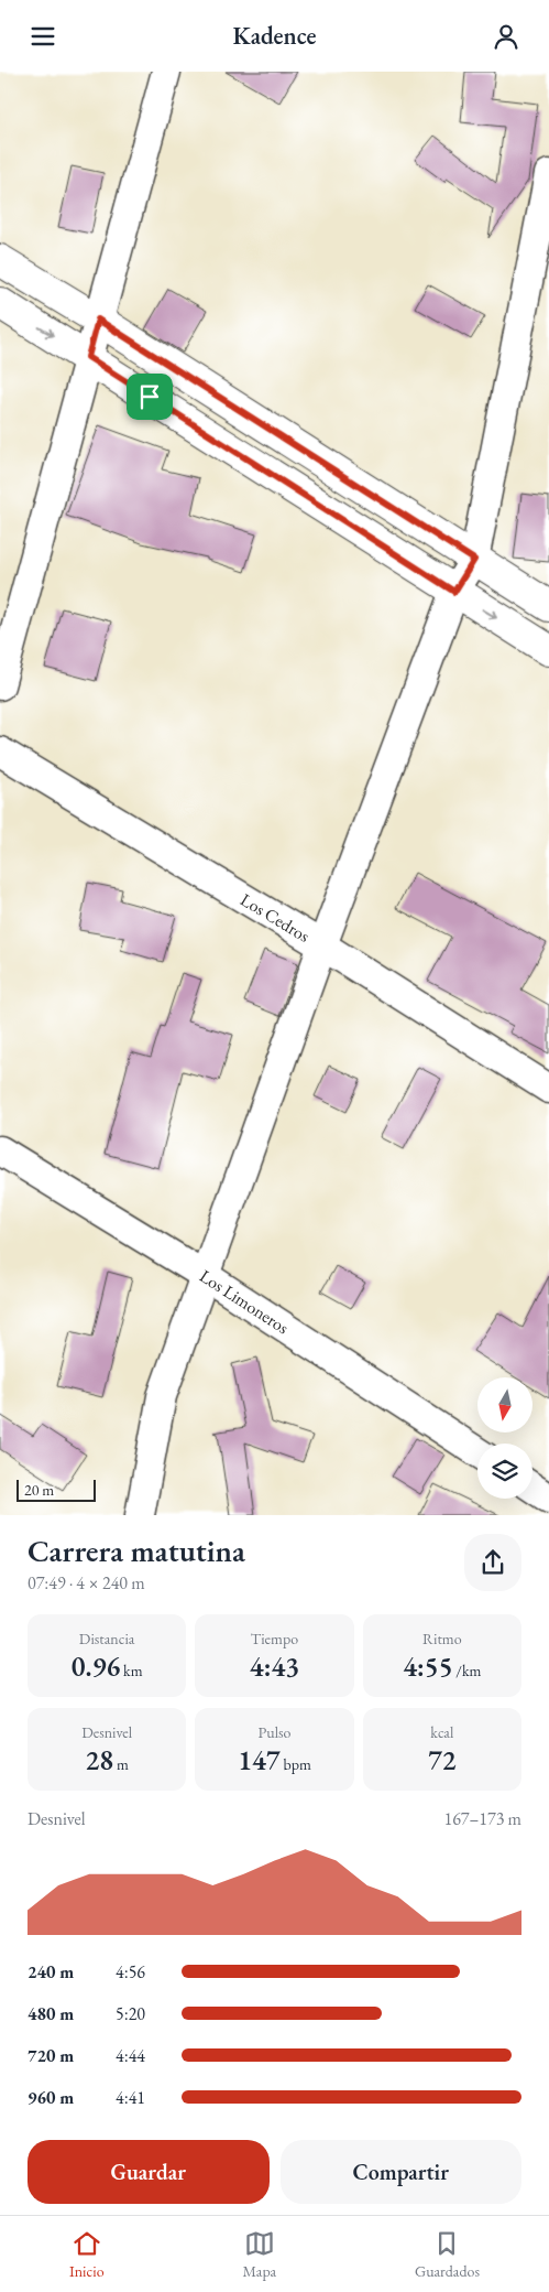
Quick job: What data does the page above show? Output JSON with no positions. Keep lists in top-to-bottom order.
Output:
{
  "streets": {
    "street": ["Los Cedros", "Los Limoneros"]
  },
  "scale_bar": "20 m",
  "north": "bottom",
  "page": {
    "header": "Kadence",
    "scale": "20 m",
    "heading": ["Carrera matutina", "07:49 · 4 × 240 m"],
    "stats": [
      ["Distancia", "0.96 km"],
      ["Tiempo", "4:43"],
      ["Ritmo", "4:55 /km"],
      ["Desnivel", "28 m"],
      ["Pulso", "147 bpm"],
      ["kcal", "72"]
    ],
    "chart": ["Desnivel", "167–173 m"],
    "list": [
      {
        "name": "240 m",
        "note": "4:56"
      },
      {
        "name": "480 m",
        "note": "5:20"
      },
      {
        "name": "720 m",
        "note": "4:44"
      },
      {
        "name": "960 m",
        "note": "4:41"
      }
    ],
    "buttons": ["Guardar", "Compartir"],
    "tabs": ["Inicio", "Mapa", "Guardados"]
  }
}
